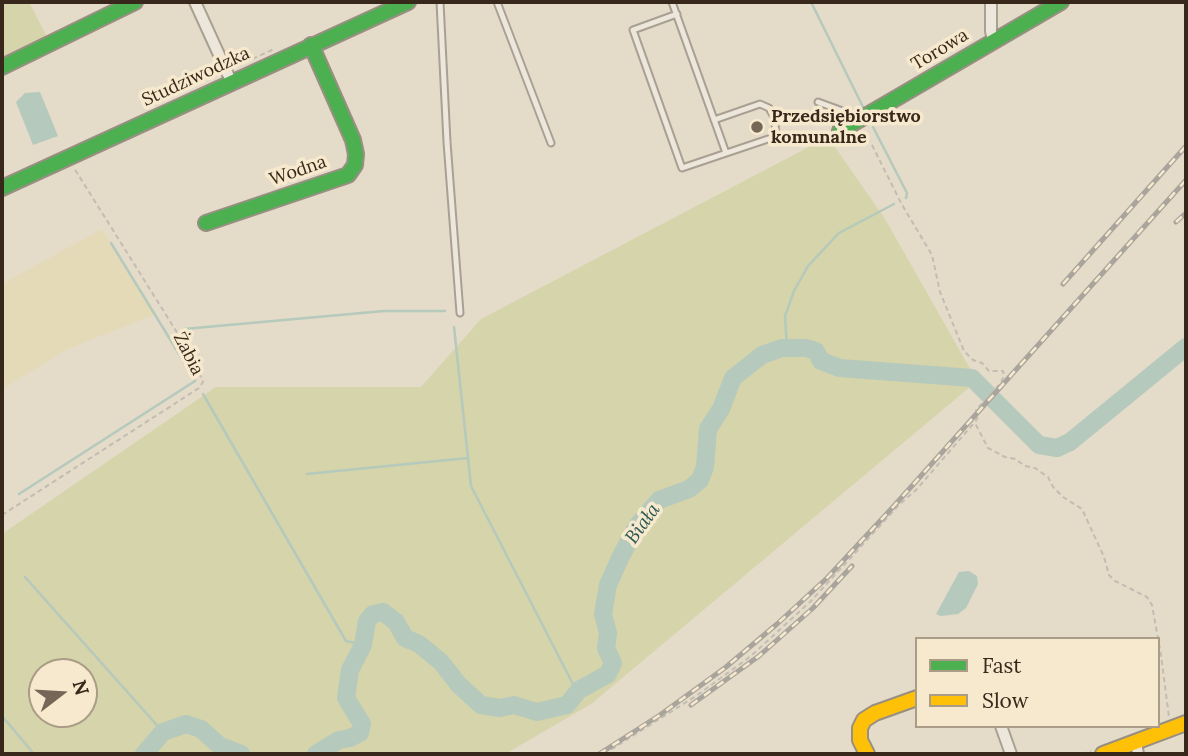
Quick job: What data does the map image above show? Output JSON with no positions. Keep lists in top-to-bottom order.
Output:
{
  "streets": {
    "street": ["Torowa", "Studziwodzka", "Wodna"],
    "path": ["Żabia"]
  },
  "crossings": [
    ["Studziwodzka", "Wodna"],
    ["Studziwodzka", "Żabia"]
  ],
  "water": ["Biała"],
  "places": ["Przedsiębiorstwo komunalne"],
  "legend": ["Fast", "Slow"],
  "north": "right"
}
